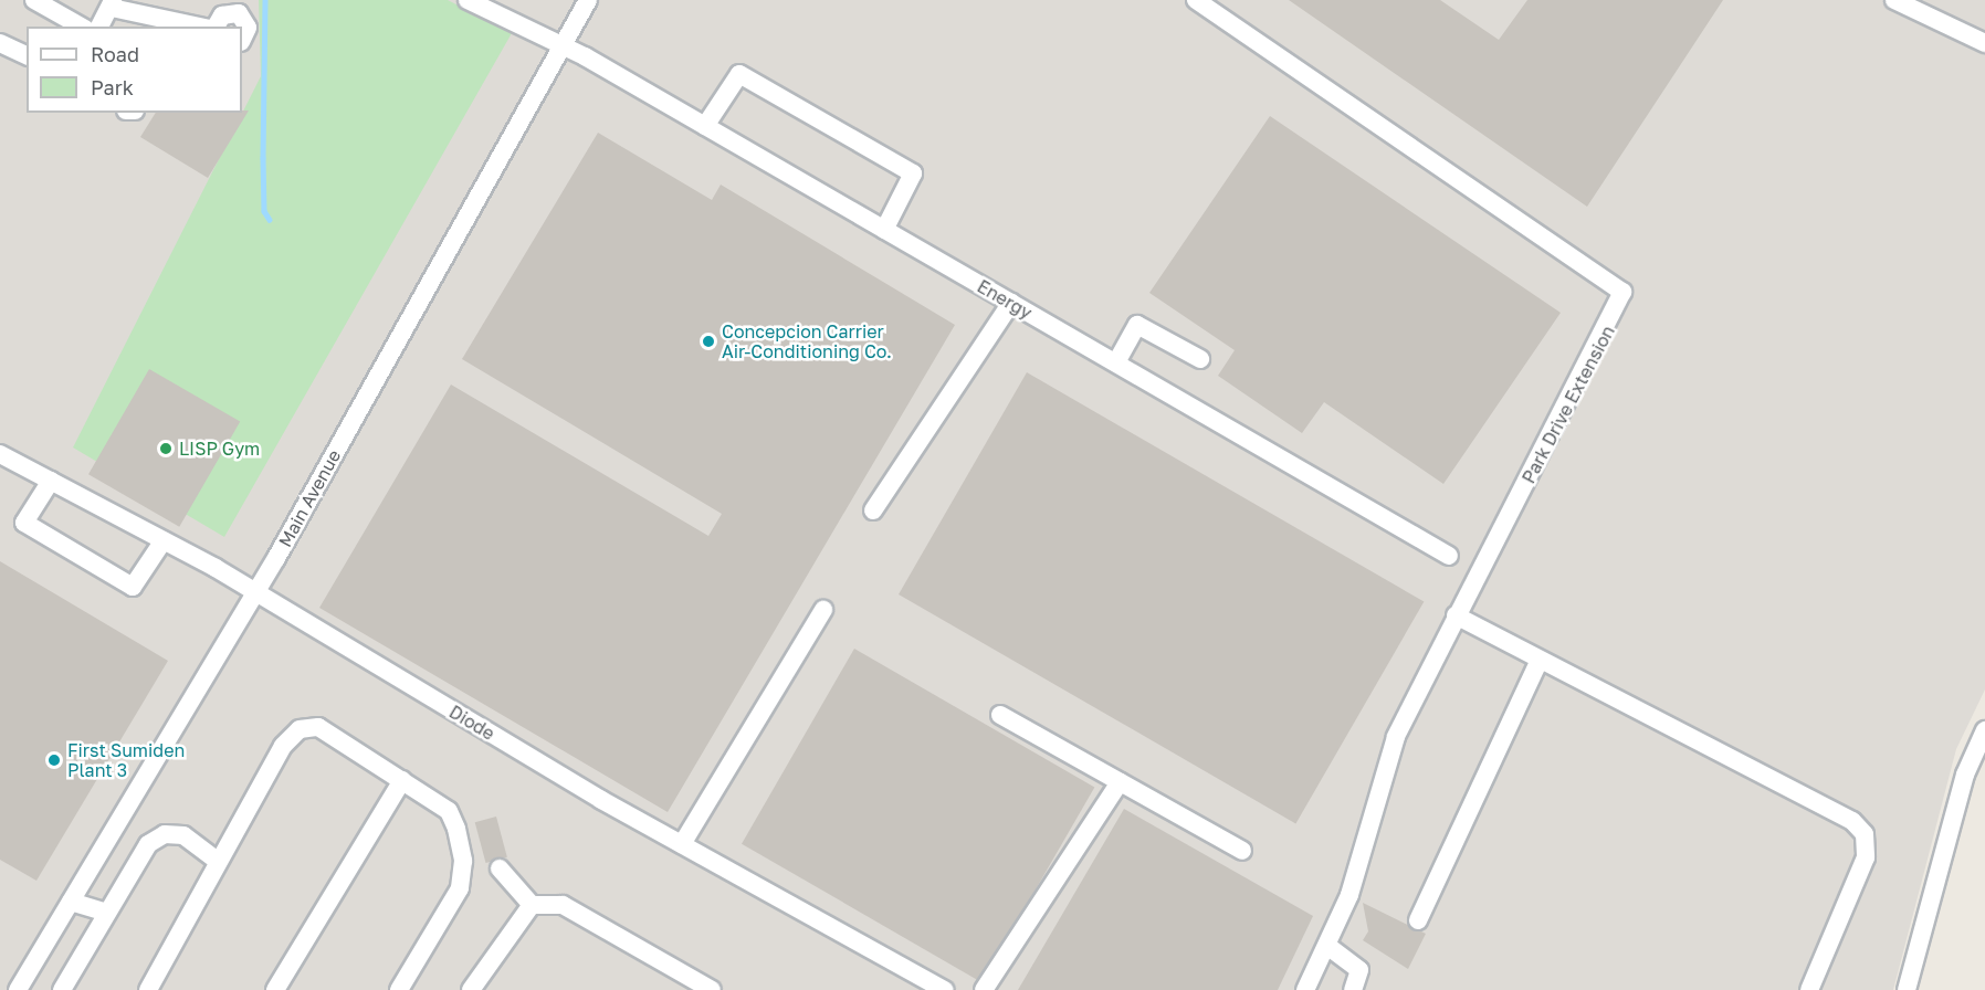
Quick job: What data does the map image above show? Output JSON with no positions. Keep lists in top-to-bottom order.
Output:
{
  "streets": {
    "street": [
      "Energy",
      "Park Drive Extension",
      "Main Avenue",
      "Diode"
    ]
  },
  "crossings": [
    ["Energy", "Main Avenue"],
    ["Main Avenue", "Diode"]
  ],
  "places": ["Concepcion Carrier Air-Conditioning Co.", "LISP Gym", "First Sumiden Plant 3"],
  "legend": ["Road", "Park"]
}
